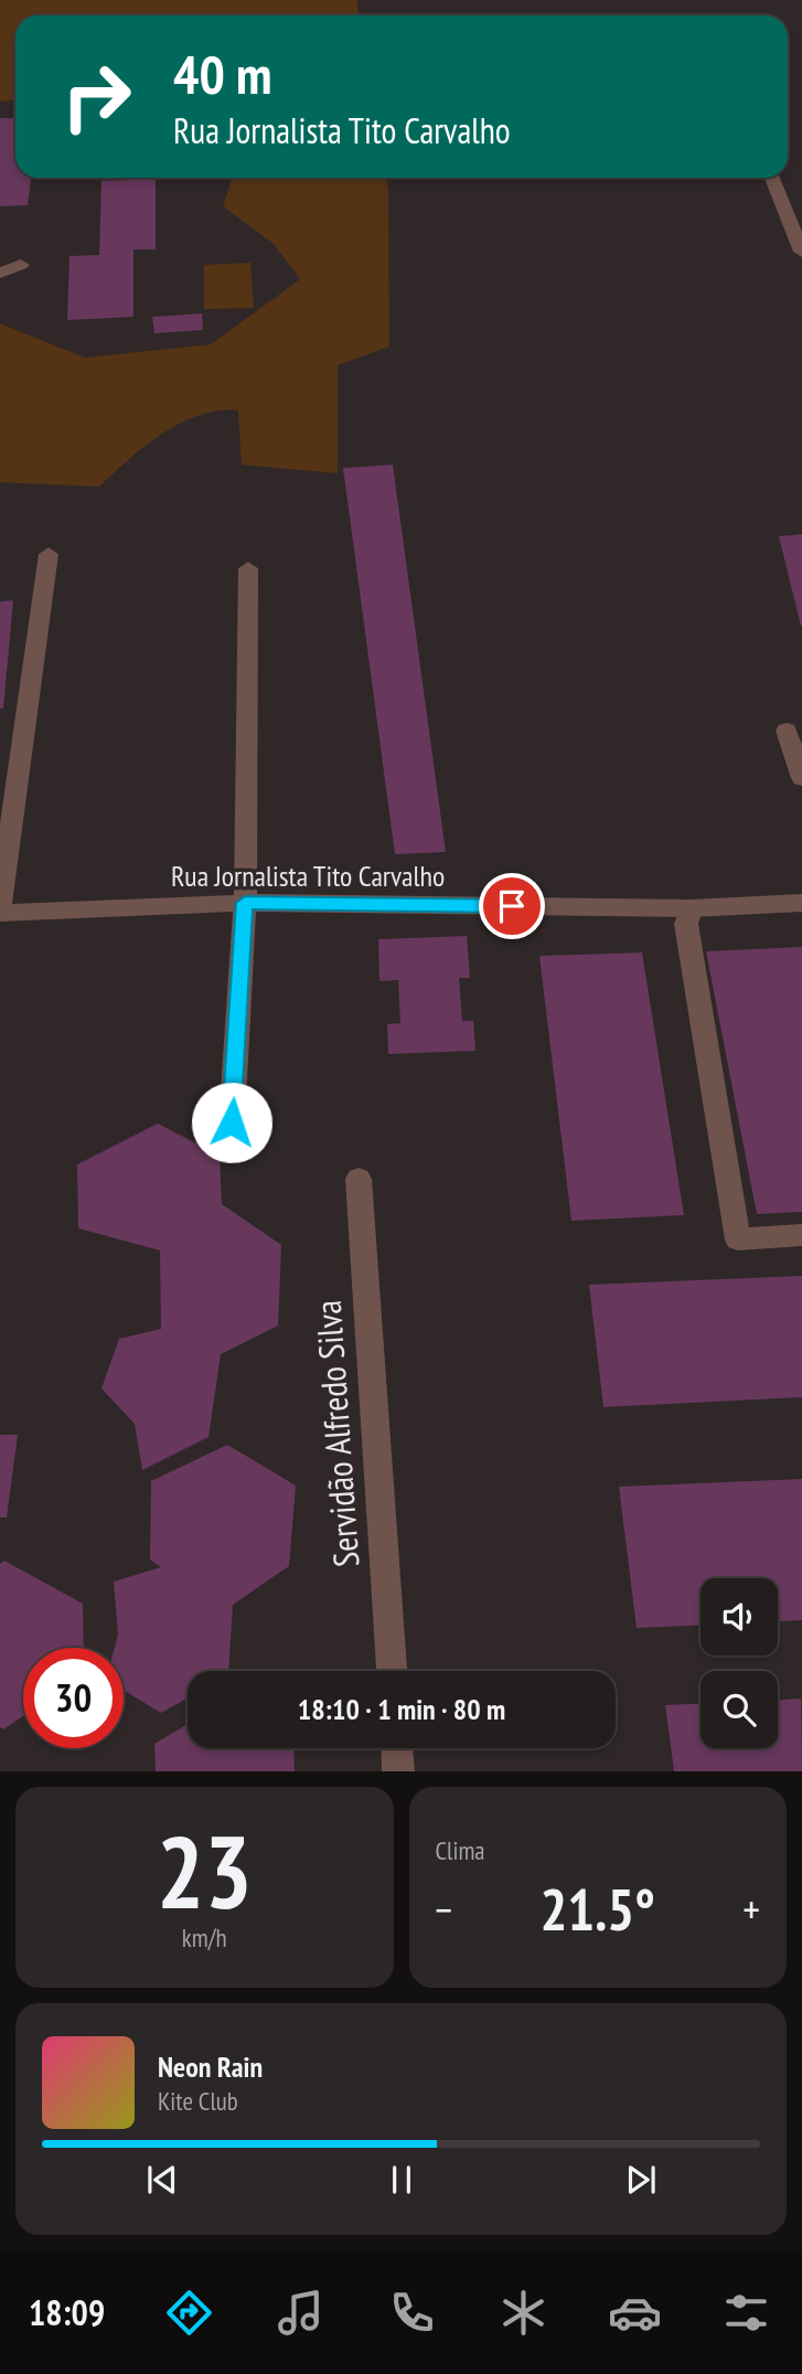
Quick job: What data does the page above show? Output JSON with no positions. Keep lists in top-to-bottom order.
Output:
{
  "streets": {
    "street": ["Rua Jornalista Tito Carvalho", "Servidão Alfredo Silva"]
  },
  "page": {
    "turn": ["40 m", "Rua Jornalista Tito Carvalho"],
    "limit": "30",
    "trip": "18:10 · 1 min · 80 m",
    "tile": [
      ["23", "km/h"],
      "Clima"
    ],
    "heat": ["−", "21.5°", "+"],
    "song": ["Neon Rain", "Kite Club"],
    "tabs": "18:09"
  }
}
